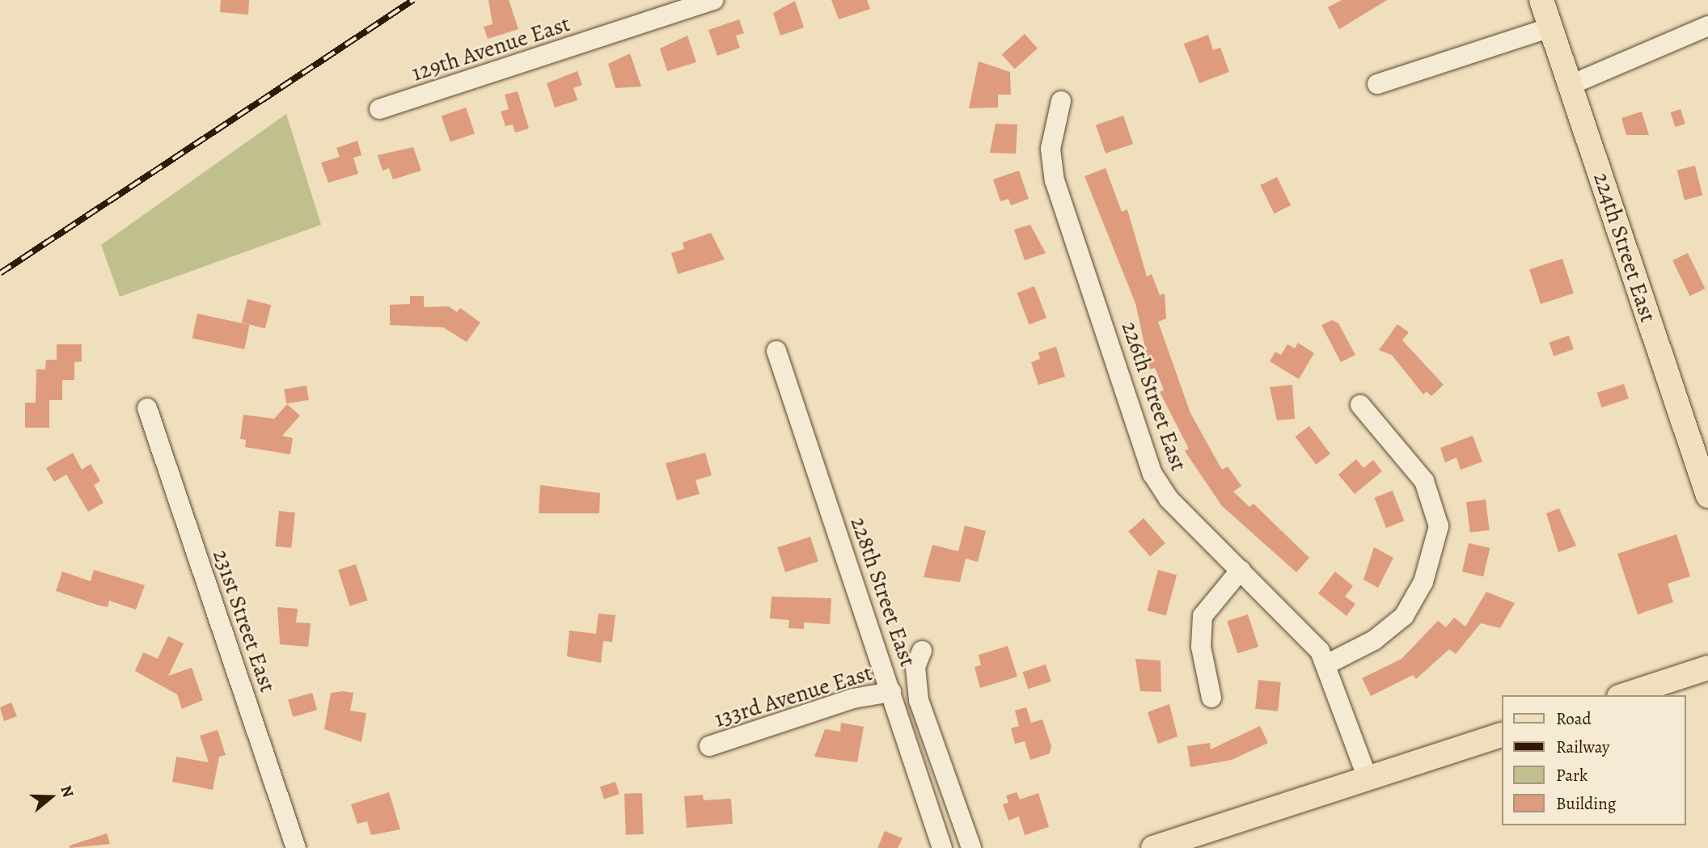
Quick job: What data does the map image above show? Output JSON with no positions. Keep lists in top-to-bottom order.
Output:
{
  "streets": {
    "main road": ["224th Street East"],
    "street": [
      "129th Avenue East",
      "226th Street East",
      "228th Street East",
      "231st Street East",
      "133rd Avenue East"
    ]
  },
  "crossings": [
    ["228th Street East", "133rd Avenue East"]
  ],
  "legend": [
    "Road",
    "Railway",
    "Park",
    "Building"
  ],
  "north": "right"
}
